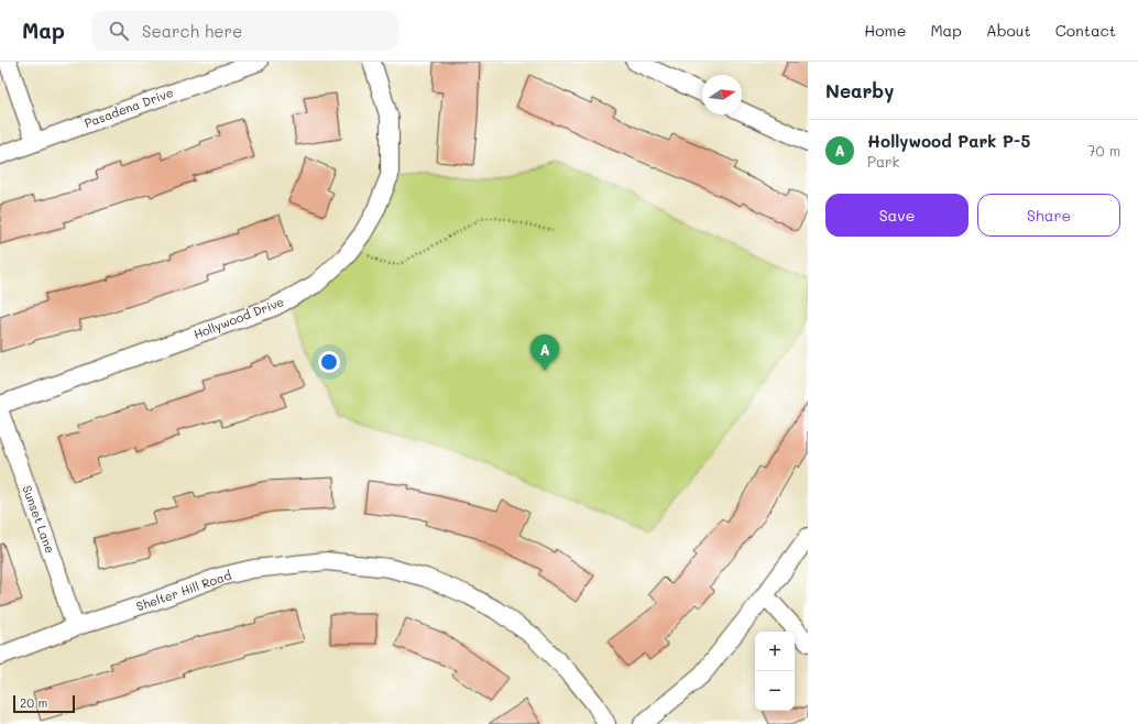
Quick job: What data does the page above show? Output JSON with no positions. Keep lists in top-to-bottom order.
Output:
{
  "streets": {
    "street": [
      "Pasadena Drive",
      "Hollywood Drive",
      "Sunset Lane",
      "Shelter Hill Road"
    ]
  },
  "crossings": [
    ["Sunset Lane", "Shelter Hill Road"]
  ],
  "scale_bar": "20 m",
  "north": "right",
  "page": {
    "header": "Map",
    "search": "Search here",
    "nav": [
      "Home",
      "Map",
      "About",
      "Contact"
    ],
    "heading": "Nearby",
    "list": [
      {
        "mark": "A",
        "name": "Hollywood Park P-5",
        "note": "Park",
        "value": "70 m"
      }
    ],
    "buttons": ["Save", "Share"],
    "pins": "A",
    "map_buttons": ["+", "−"],
    "scale": "20 m"
  }
}
